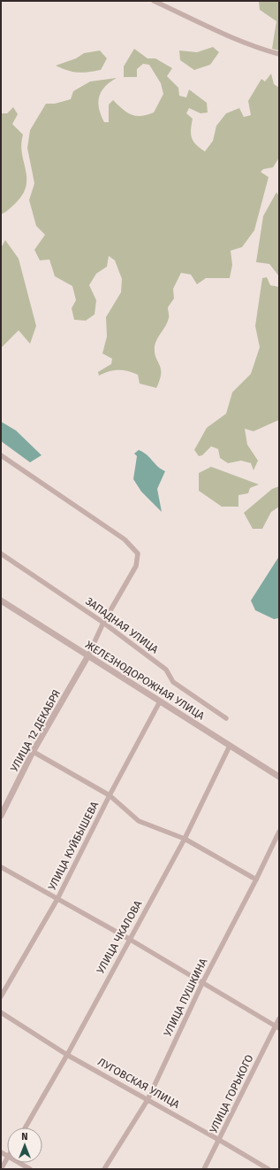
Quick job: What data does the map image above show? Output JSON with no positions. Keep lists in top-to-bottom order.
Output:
{
  "streets": {
    "street": [
      "ЗАПАДНАЯ УЛИЦА",
      "ЖЕЛЕЗНОДОРОЖНАЯ УЛИЦА",
      "УЛИЦА 12 ДЕКАБРЯ",
      "УЛИЦА КУЙБЫШЕВА",
      "УЛИЦА ЧКАЛОВА",
      "УЛИЦА ПУШКИНА",
      "ЛУГОВСКАЯ УЛИЦА",
      "УЛИЦА ГОРЬКОГО"
    ]
  },
  "crossings": [
    ["ЖЕЛЕЗНОДОРОЖНАЯ УЛИЦА", "УЛИЦА 12 ДЕКАБРЯ"],
    ["ЖЕЛЕЗНОДОРОЖНАЯ УЛИЦА", "УЛИЦА КУЙБЫШЕВА"],
    ["ЖЕЛЕЗНОДОРОЖНАЯ УЛИЦА", "УЛИЦА ЧКАЛОВА"],
    ["УЛИЦА ЧКАЛОВА", "ЛУГОВСКАЯ УЛИЦА"],
    ["УЛИЦА ПУШКИНА", "ЛУГОВСКАЯ УЛИЦА"],
    ["ЛУГОВСКАЯ УЛИЦА", "УЛИЦА ГОРЬКОГО"]
  ],
  "north": "top"
}
